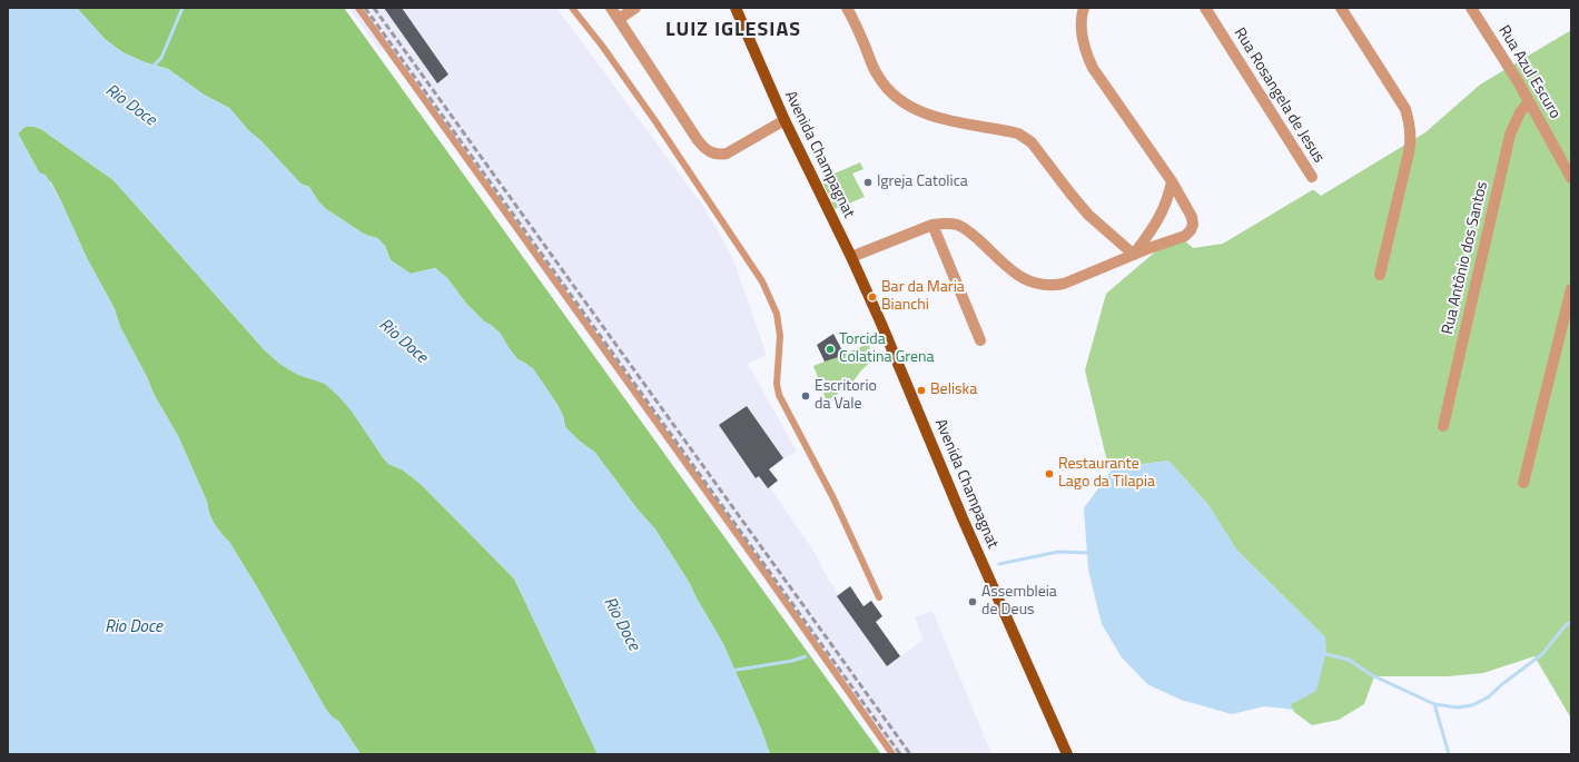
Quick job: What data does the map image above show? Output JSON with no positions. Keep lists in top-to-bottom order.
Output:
{
  "streets": {
    "main road": ["Avenida Champagnat"],
    "street": ["Rua Azul Escuro", "Rua Rosangela de Jesus", "Rua Antônio dos Santos"]
  },
  "crossings": [
    ["Rua Azul Escuro", "Rua Antônio dos Santos"]
  ],
  "districts": ["LUIZ IGLESIAS"],
  "water": ["Rio Doce"],
  "places": [
    "Igreja Catolica",
    "Bar da Maria Bianchi",
    "Torcida Colatina Grena",
    "Beliska",
    "Escritorio da Vale",
    "Restaurante Lago da Tilapia",
    "Assembleia de Deus"
  ]
}
